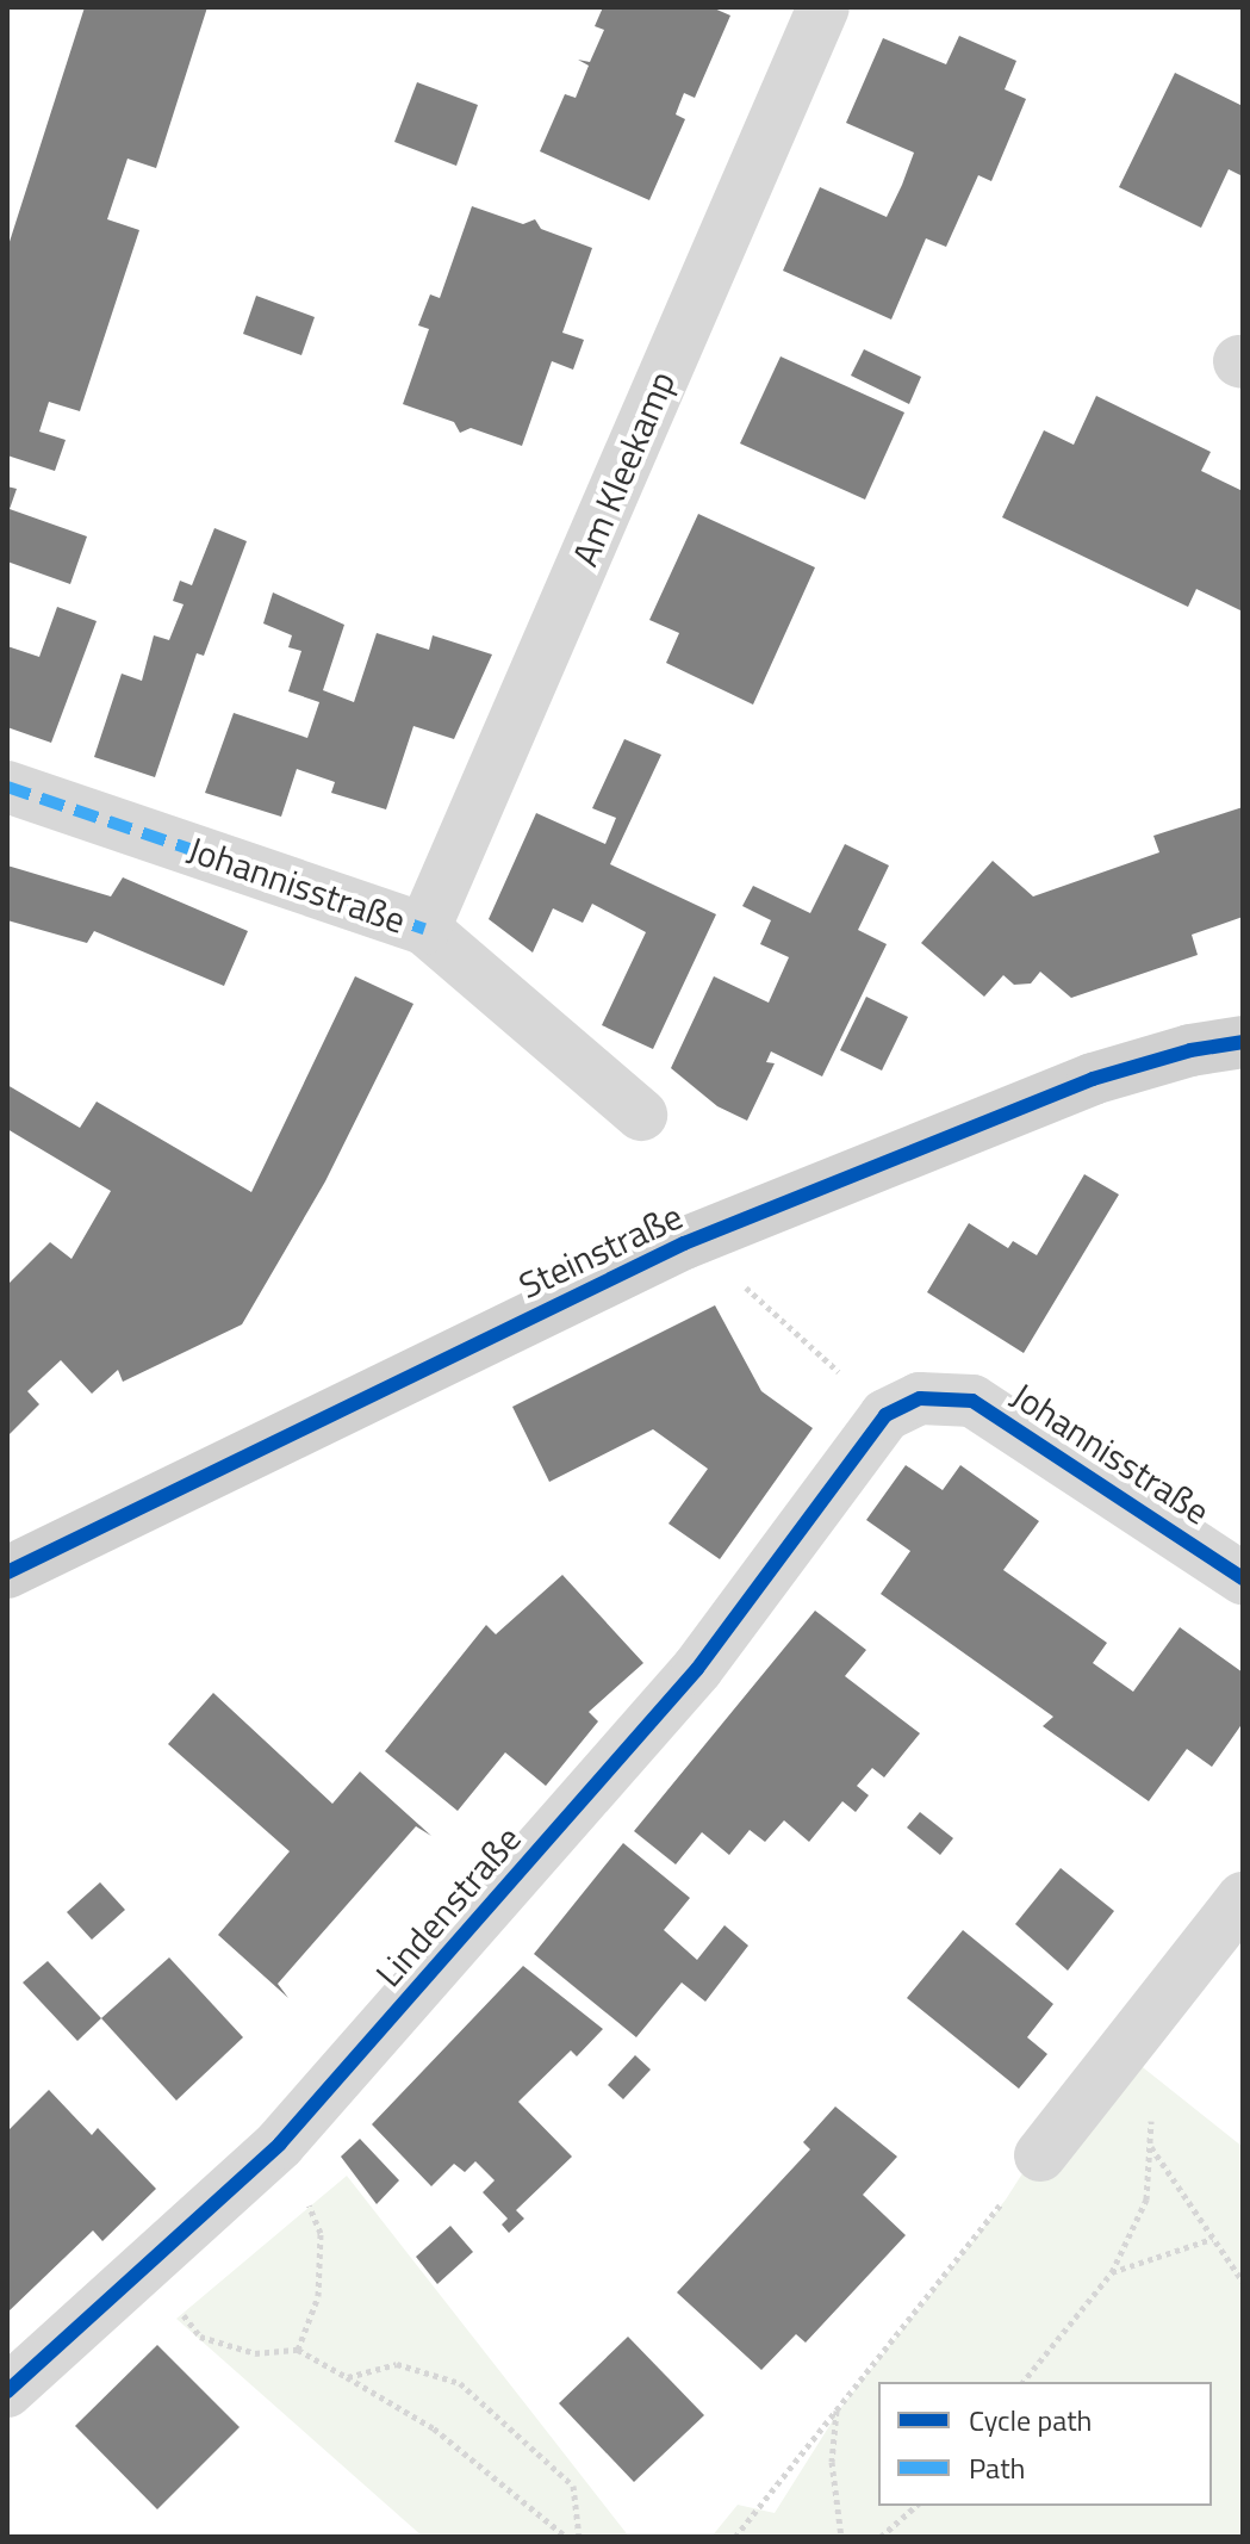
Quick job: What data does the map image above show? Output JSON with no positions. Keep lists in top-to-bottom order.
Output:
{
  "streets": {
    "main road": ["Steinstraße"],
    "street": ["Am Kleekamp", "Johannisstraße", "Lindenstraße"]
  },
  "crossings": [
    ["Am Kleekamp", "Johannisstraße"],
    ["Johannisstraße", "Lindenstraße"]
  ],
  "legend": ["Cycle path", "Path"]
}
